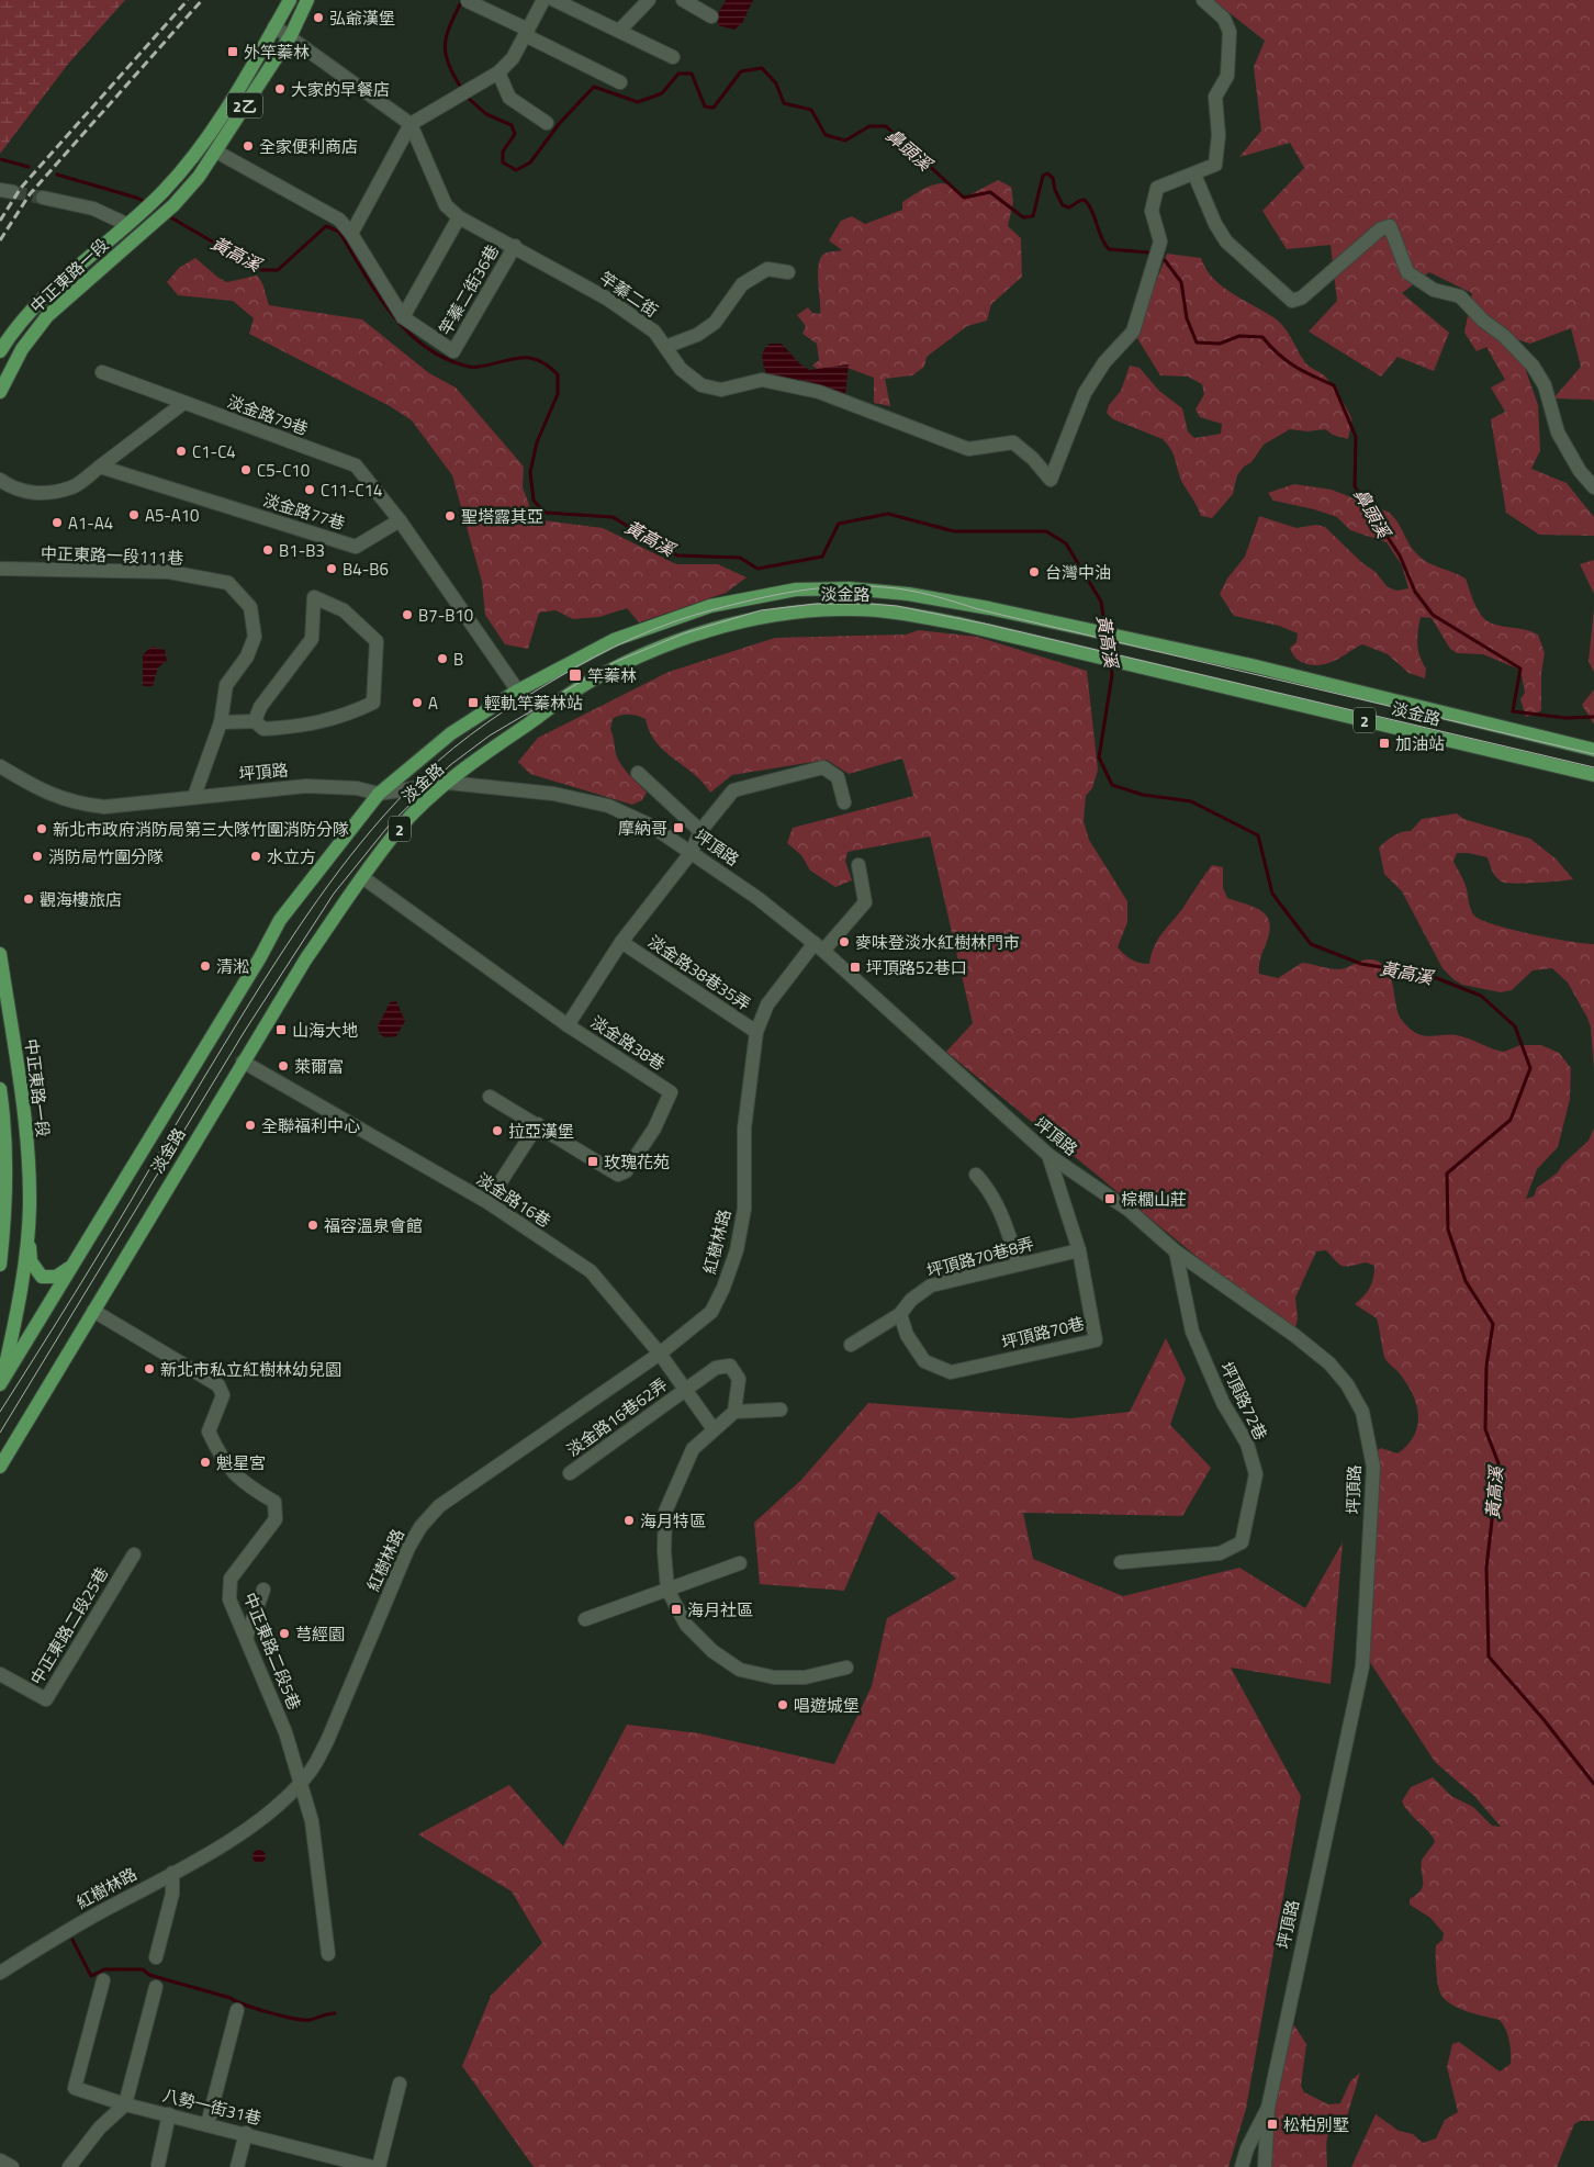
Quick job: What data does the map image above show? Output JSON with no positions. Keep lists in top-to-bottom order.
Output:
{
  "streets": {
    "main road": [
      "2乙",
      "中正東路一段",
      "淡金路",
      "2"
    ],
    "street": [
      "竿蓁二街36巷",
      "竿蓁二街",
      "淡金路79巷",
      "淡金路77巷",
      "中正東路一段111巷",
      "坪頂路",
      "淡金路38巷35弄",
      "淡金路38巷",
      "淡金路16巷",
      "紅樹林路",
      "坪頂路70巷8弄",
      "坪頂路70巷",
      "坪頂路72巷",
      "淡金路16巷62弄",
      "中正東路二段25巷",
      "中正東路二段5巷",
      "八勢一街31巷"
    ]
  },
  "crossings": [
    ["2乙", "中正東路一段"],
    ["2乙", "竿蓁二街"],
    ["中正東路一段", "淡金路"],
    ["竿蓁二街36巷", "竿蓁二街"],
    ["淡金路79巷", "淡金路77巷"],
    ["中正東路一段111巷", "坪頂路"],
    ["淡金路", "坪頂路"],
    ["淡金路", "淡金路38巷"],
    ["淡金路", "淡金路16巷"],
    ["淡金路", "中正東路二段5巷"],
    ["坪頂路", "紅樹林路"],
    ["坪頂路", "坪頂路70巷"],
    ["坪頂路", "坪頂路72巷"],
    ["淡金路38巷35弄", "紅樹林路"],
    ["淡金路16巷", "紅樹林路"],
    ["淡金路16巷", "淡金路16巷62弄"],
    ["紅樹林路", "中正東路二段5巷"],
    ["坪頂路70巷8弄", "坪頂路70巷"]
  ],
  "water": ["鼻頭溪", "黃高溪"],
  "places": {
    "other": [
      "弘爺漢堡",
      "大家的早餐店",
      "全家便利商店",
      "C1-C4",
      "C5-C10",
      "C11-C14",
      "A5-A10",
      "聖塔露其亞",
      "A1-A4",
      "B1-B3",
      "B4-B6",
      "台灣中油",
      "B7-B10",
      "B",
      "A",
      "新北市政府消防局第三大隊竹圍消防分隊",
      "消防局竹圍分隊",
      "水立方",
      "觀海樓旅店",
      "麥味登淡水紅樹林門市",
      "清淞",
      "萊爾富",
      "全聯福利中心",
      "拉亞漢堡",
      "福容溫泉會館",
      "新北市私立紅樹林幼兒園",
      "魁星宮",
      "海月特區",
      "芎經園",
      "唱遊城堡"
    ],
    "transit": [
      "外竿蓁林",
      "竿蓁林",
      "輕軌竿蓁林站",
      "加油站",
      "摩納哥",
      "坪頂路52巷口",
      "山海大地",
      "玫瑰花苑",
      "棕櫚山莊",
      "海月社區",
      "松柏別墅"
    ]
  }
}
